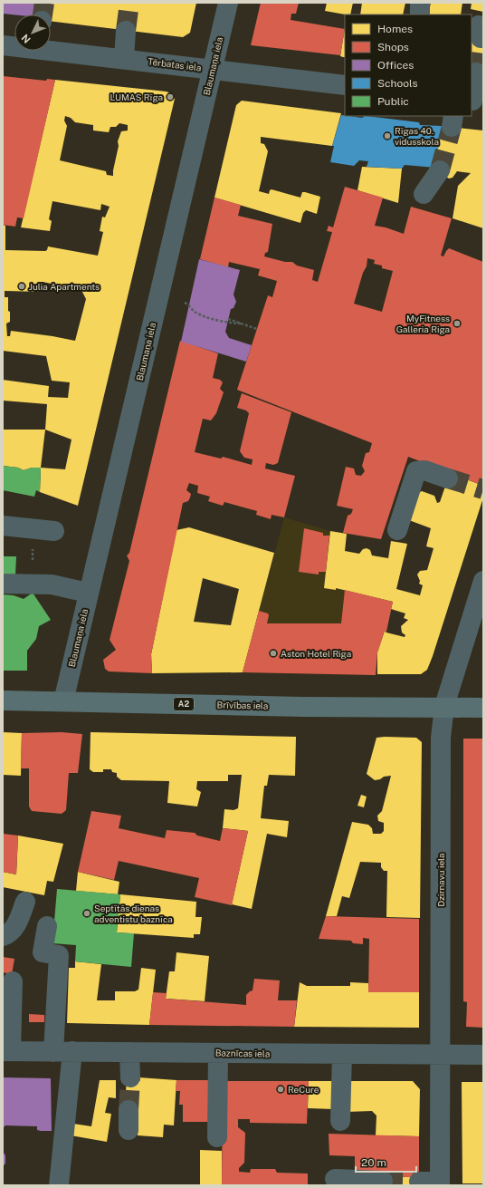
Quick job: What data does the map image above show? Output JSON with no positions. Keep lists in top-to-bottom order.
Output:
{
  "streets": {
    "highway": ["A2", "Brīvības iela"],
    "street": [
      "Tērbatas iela",
      "Blaumaņa iela",
      "Dzirnavu iela",
      "Baznīcas iela"
    ]
  },
  "crossings": [
    ["Tērbatas iela", "Blaumaņa iela"],
    ["Blaumaņa iela", "Brīvības iela"],
    ["Brīvības iela", "Dzirnavu iela"],
    ["Dzirnavu iela", "Baznīcas iela"]
  ],
  "places": [
    "LUMAS Rīga",
    "Rīgas 40. vidusskola",
    "Julia Apartments",
    "MyFitness Galleria Riga",
    "Aston Hotel Riga",
    "Septītās dienas adventistu baznīca",
    "ReCure"
  ],
  "legend": [
    "Homes",
    "Shops",
    "Offices",
    "Schools",
    "Public"
  ],
  "scale_bar": "20 m",
  "north": "bottom left"
}
